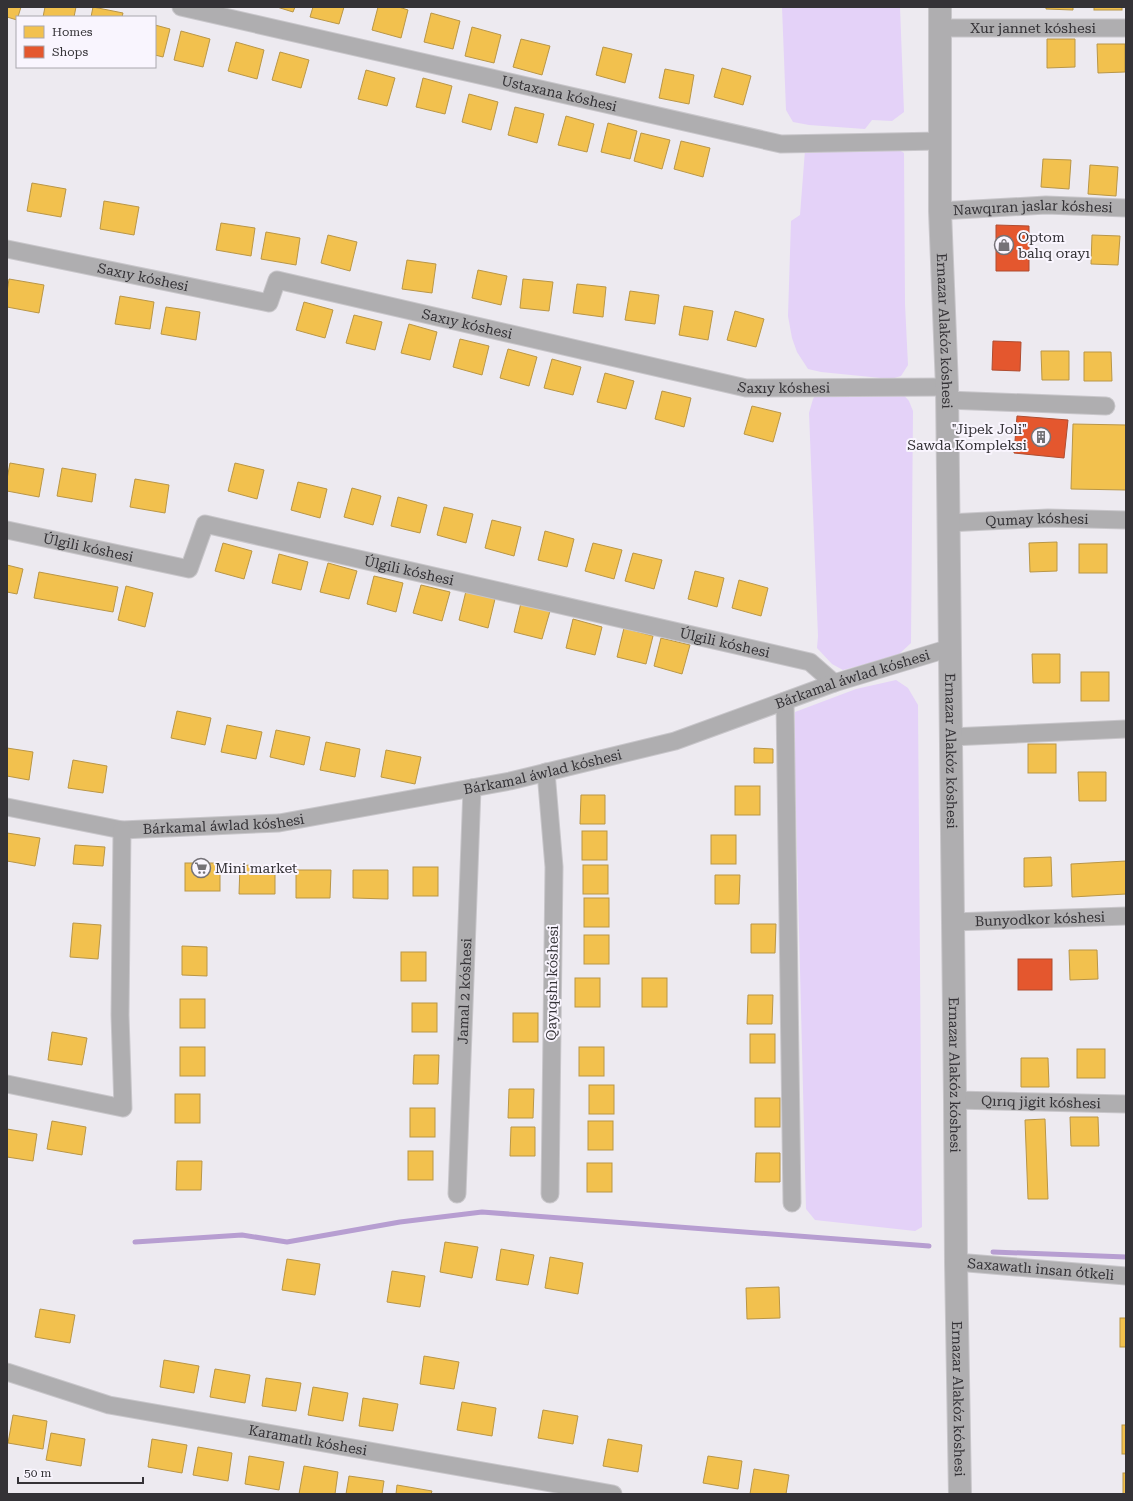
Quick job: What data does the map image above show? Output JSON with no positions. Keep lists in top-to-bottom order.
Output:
{
  "streets": {
    "main road": ["Ernazar Alakóz kóshesi"],
    "street": [
      "Xur jannet kóshesi",
      "Ustaxana kóshesi",
      "Nawqıran jaslar kóshesi",
      "Saxıy kóshesi",
      "Qumay kóshesi",
      "Úlgili kóshesi",
      "Bárkamal áwlad kóshesi",
      "Bunyodkor kóshesi",
      "Qayıqshı kóshesi",
      "Jamal 2 kóshesi",
      "Qırıq jigit kóshesi",
      "Saxawatlı insan ótkeli",
      "Karamatlı kóshesi"
    ]
  },
  "crossings": [
    ["Xur jannet kóshesi", "Ernazar Alakóz kóshesi"],
    ["Ustaxana kóshesi", "Ernazar Alakóz kóshesi"],
    ["Nawqıran jaslar kóshesi", "Ernazar Alakóz kóshesi"],
    ["Saxıy kóshesi", "Ernazar Alakóz kóshesi"],
    ["Ernazar Alakóz kóshesi", "Qumay kóshesi"],
    ["Ernazar Alakóz kóshesi", "Bárkamal áwlad kóshesi"],
    ["Ernazar Alakóz kóshesi", "Bunyodkor kóshesi"],
    ["Ernazar Alakóz kóshesi", "Qırıq jigit kóshesi"],
    ["Ernazar Alakóz kóshesi", "Saxawatlı insan ótkeli"],
    ["Úlgili kóshesi", "Bárkamal áwlad kóshesi"],
    ["Bárkamal áwlad kóshesi", "Qayıqshı kóshesi"],
    ["Bárkamal áwlad kóshesi", "Jamal 2 kóshesi"]
  ],
  "places": {
    "shop": ["Optom balıq orayı"],
    "building": ["\"Jipek Joli\" Sawda Kompleksi"],
    "supermarket": ["Mini market"]
  },
  "legend": ["Homes", "Shops"],
  "scale_bar": "50 m"
}
